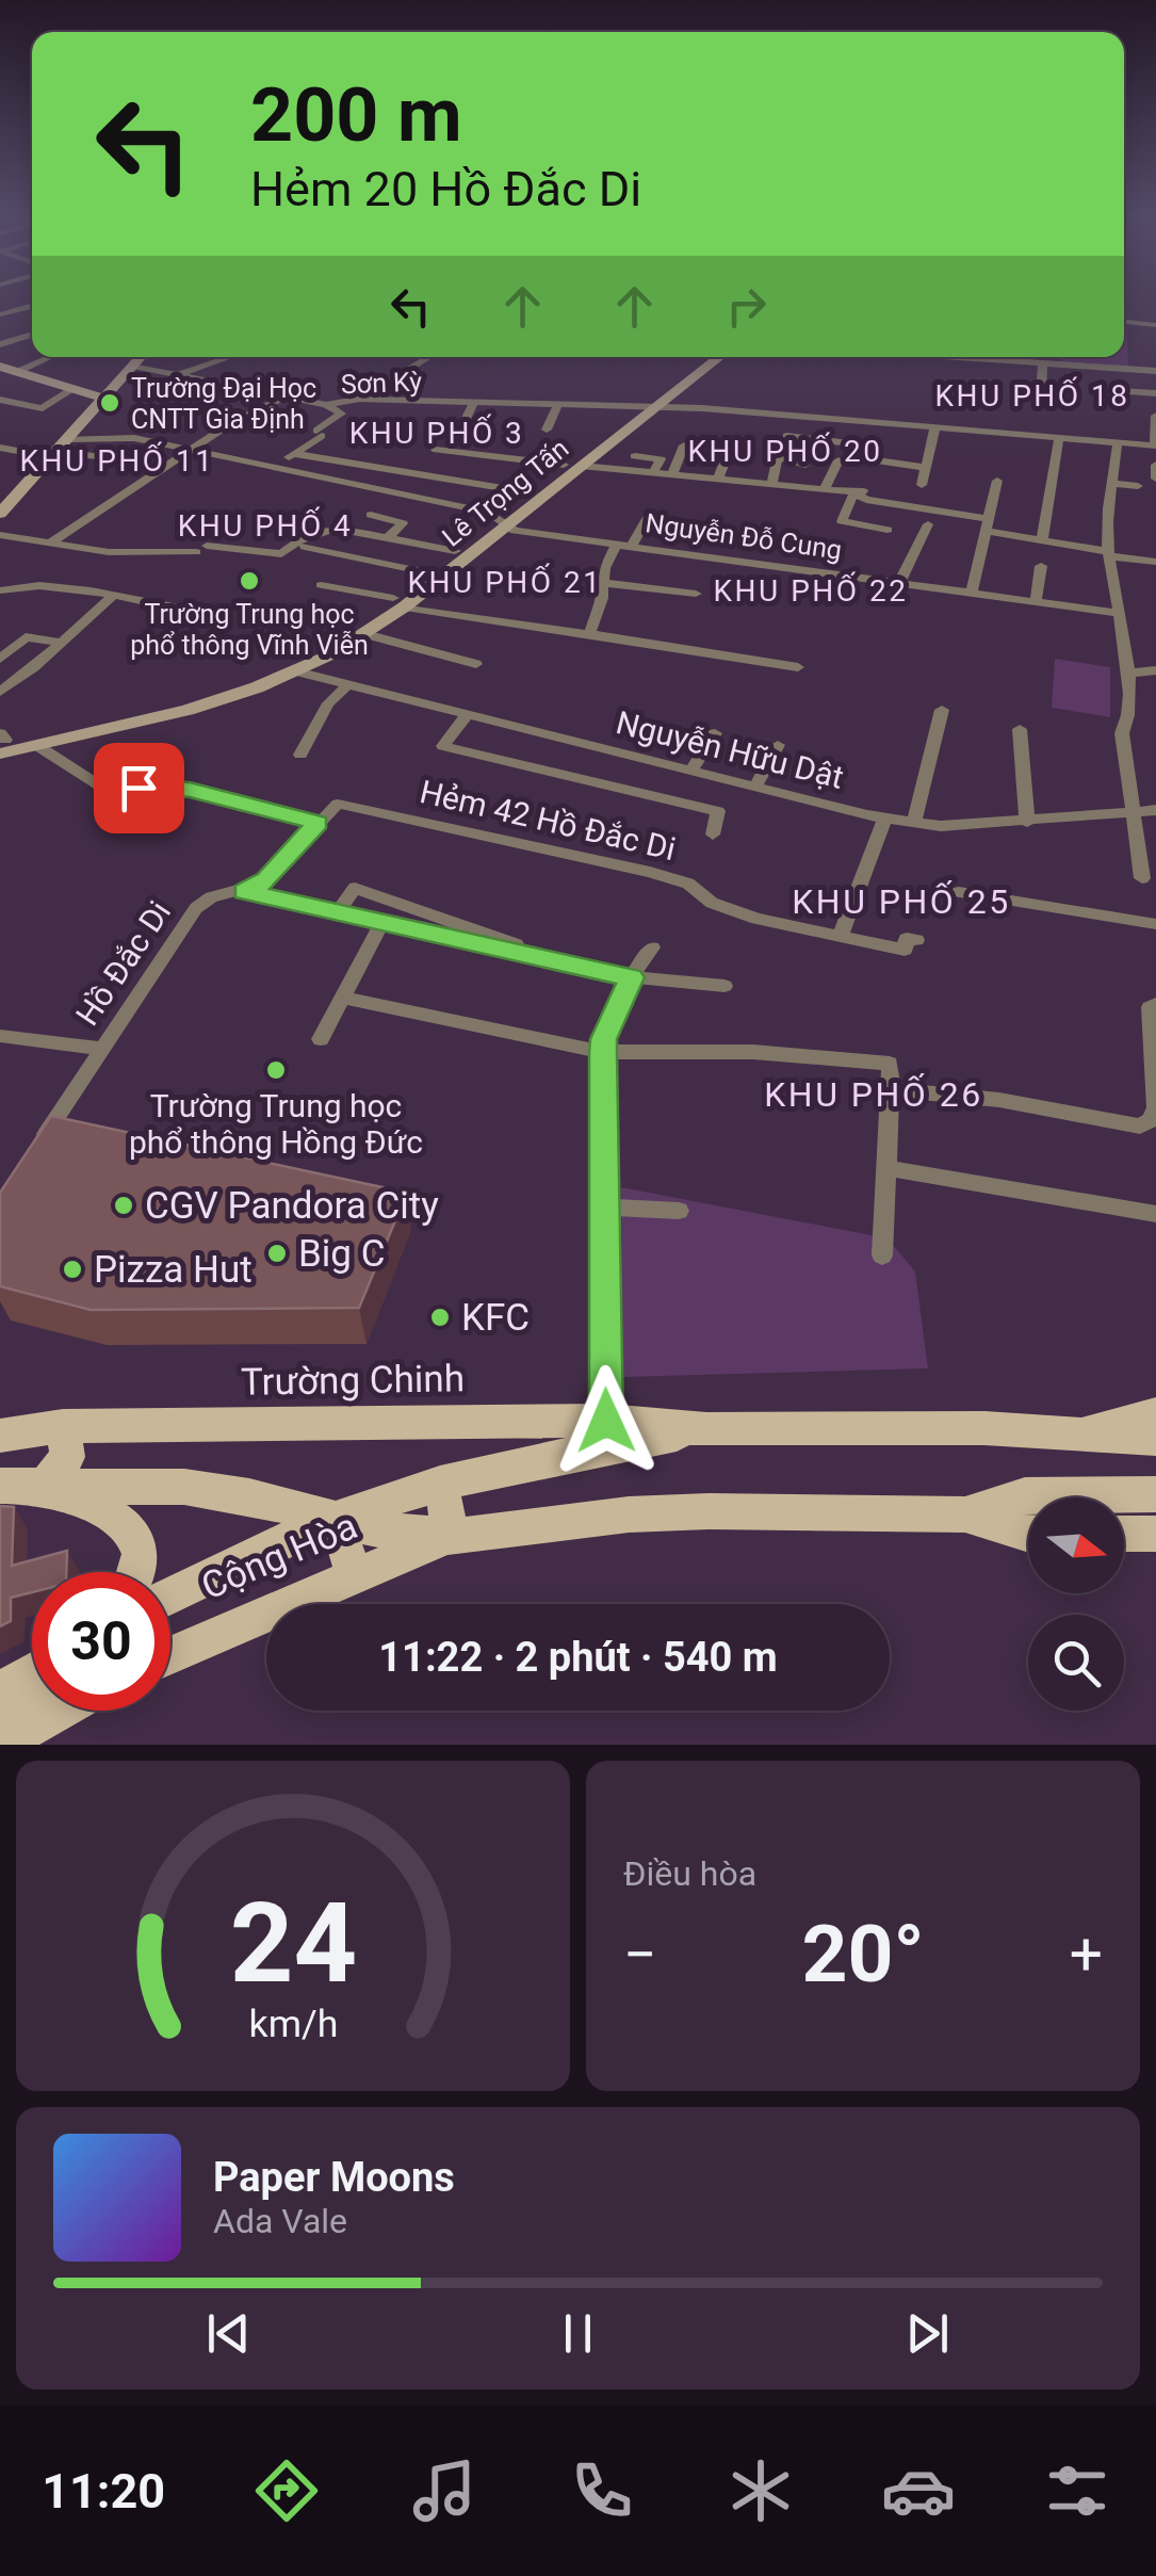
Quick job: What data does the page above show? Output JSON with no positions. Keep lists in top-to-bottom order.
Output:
{
  "streets": {
    "main road": ["Lê Trọng Tấn", "Trường Chinh", "Cộng Hòa"],
    "street": [
      "Sơn Kỳ",
      "Nguyễn Đỗ Cung",
      "Nguyễn Hữu Dật",
      "Hẻm 42 Hồ Đắc Di",
      "Hồ Đắc Di"
    ]
  },
  "crossings": [
    ["Sơn Kỳ", "Lê Trọng Tấn"],
    ["Lê Trọng Tấn", "Nguyễn Đỗ Cung"],
    ["Lê Trọng Tấn", "Nguyễn Hữu Dật"],
    ["Hẻm 42 Hồ Đắc Di", "Hồ Đắc Di"],
    ["Trường Chinh", "Cộng Hòa"]
  ],
  "districts": [
    "KHU PHỐ 18",
    "KHU PHỐ 3",
    "KHU PHỐ 20",
    "KHU PHỐ 11",
    "KHU PHỐ 4",
    "KHU PHỐ 21",
    "KHU PHỐ 22",
    "KHU PHỐ 25",
    "KHU PHỐ 26"
  ],
  "places": [
    "Trường Đại Học CNTT Gia Định",
    "Trường Trung học phổ thông Vĩnh Viễn",
    "Trường Trung học phổ thông Hồng Đức",
    "CGV Pandora City",
    "Big C",
    "Pizza Hut",
    "KFC"
  ],
  "north": "right",
  "page": {
    "turn": ["200 m", "Hẻm 20 Hồ Đắc Di"],
    "limit": "30",
    "trip": "11:22 · 2 phút · 540 m",
    "tile": "Điều hòa",
    "heat": ["−", "20°", "+"],
    "song": ["Paper Moons", "Ada Vale"],
    "tabs": "11:20",
    "gauge": ["24", "km/h"]
  }
}
